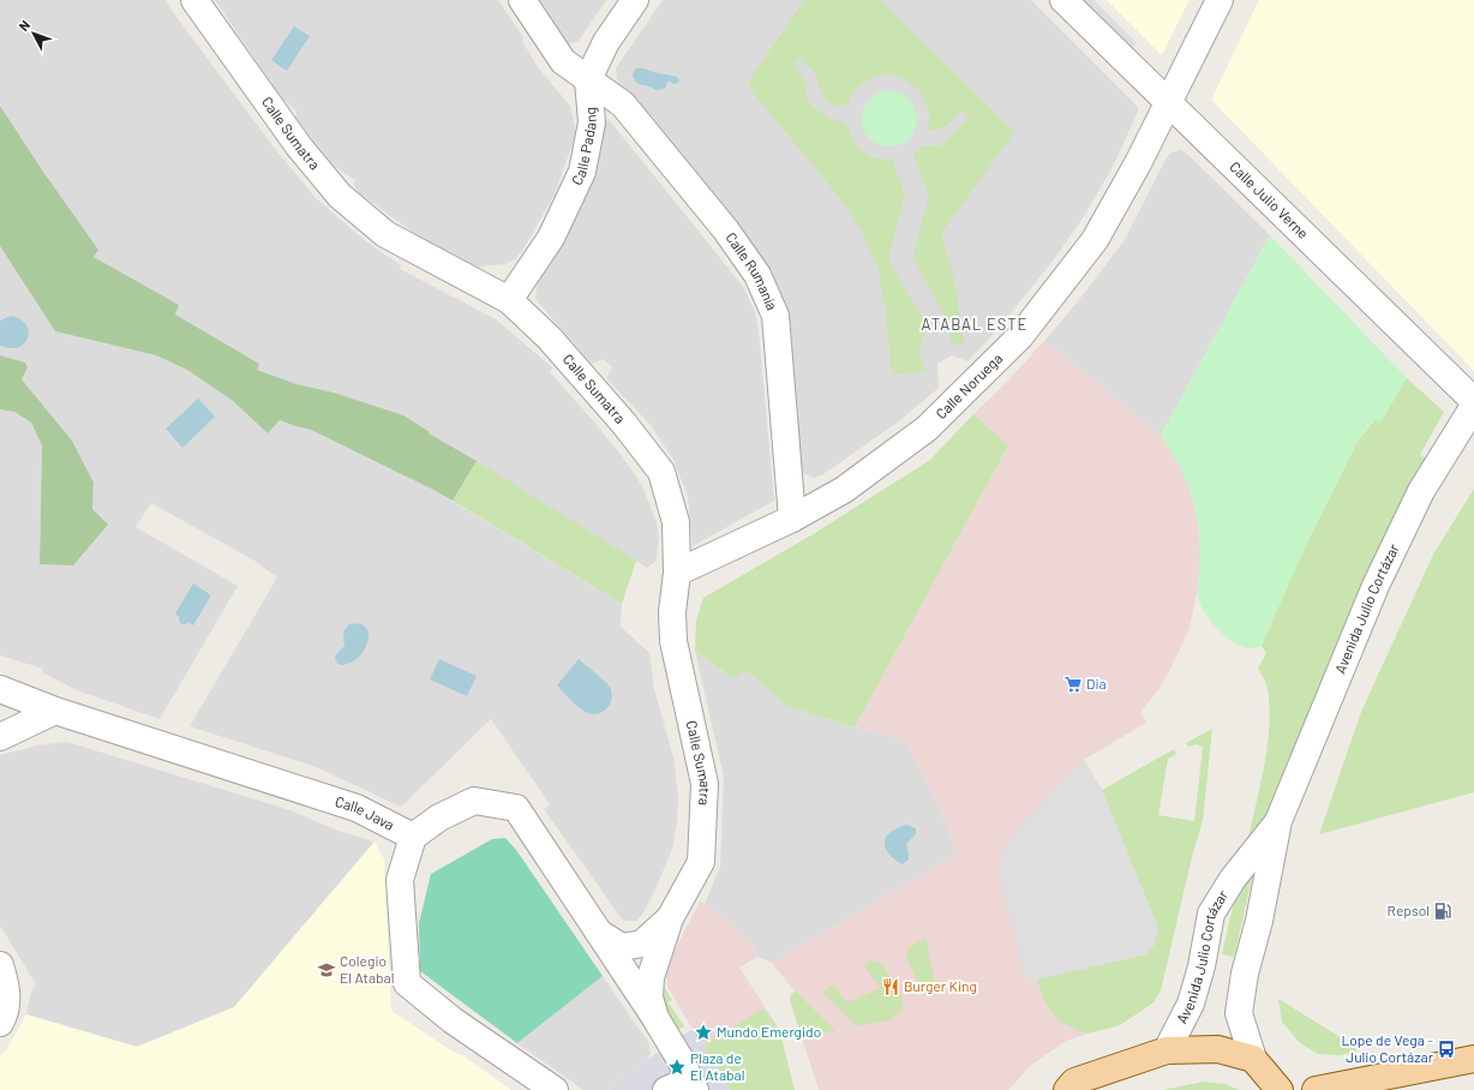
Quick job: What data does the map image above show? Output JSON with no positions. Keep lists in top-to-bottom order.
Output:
{
  "streets": {
    "street": [
      "Calle Sumatra",
      "Calle Padang",
      "Calle Julio Verne",
      "Calle Rumanía",
      "Calle Noruega",
      "Avenida Julio Cortázar",
      "Calle Java"
    ]
  },
  "crossings": [
    ["Calle Sumatra", "Calle Padang"],
    ["Calle Sumatra", "Calle Noruega"],
    ["Calle Sumatra", "Calle Java"],
    ["Calle Padang", "Calle Rumanía"],
    ["Calle Julio Verne", "Calle Noruega"],
    ["Calle Rumanía", "Calle Noruega"]
  ],
  "districts": ["ATABAL ESTE"],
  "places": {
    "supermarket": ["Dia"],
    "fuel station": ["Repsol"],
    "school or university": ["Colegio El Atabal"],
    "restaurant": ["Burger King"],
    "place": ["Mundo Emergido", "Plaza de El Atabal"],
    "bus stop": ["Lope de Vega - Julio Cortázar"]
  },
  "north": "top left"
}
